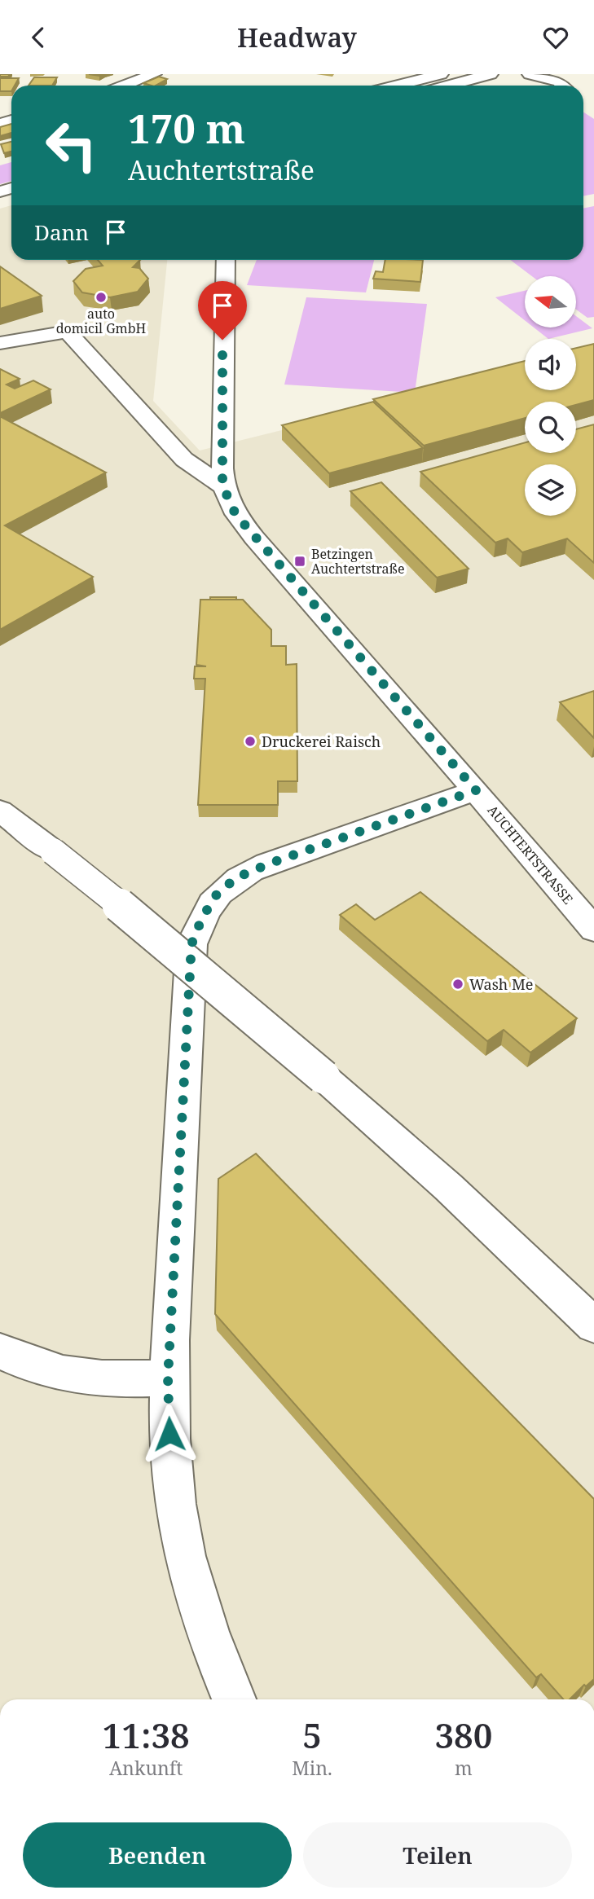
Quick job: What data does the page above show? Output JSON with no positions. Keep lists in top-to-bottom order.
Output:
{
  "streets": {
    "main road": ["AUCHTERTSTRASSE"]
  },
  "places": {
    "other": ["auto domicil GmbH", "Druckerei Raisch", "Wash Me"],
    "transit": ["Betzingen Auchtertstraße"]
  },
  "north": "left",
  "page": {
    "header": "Headway",
    "turn": ["170 m", "Auchtertstraße"],
    "then": "Dann",
    "eta": [
      "11:38",
      "Ankunft",
      "5",
      "Min.",
      "380",
      "m"
    ],
    "buttons": ["Beenden", "Teilen"]
  }
}
